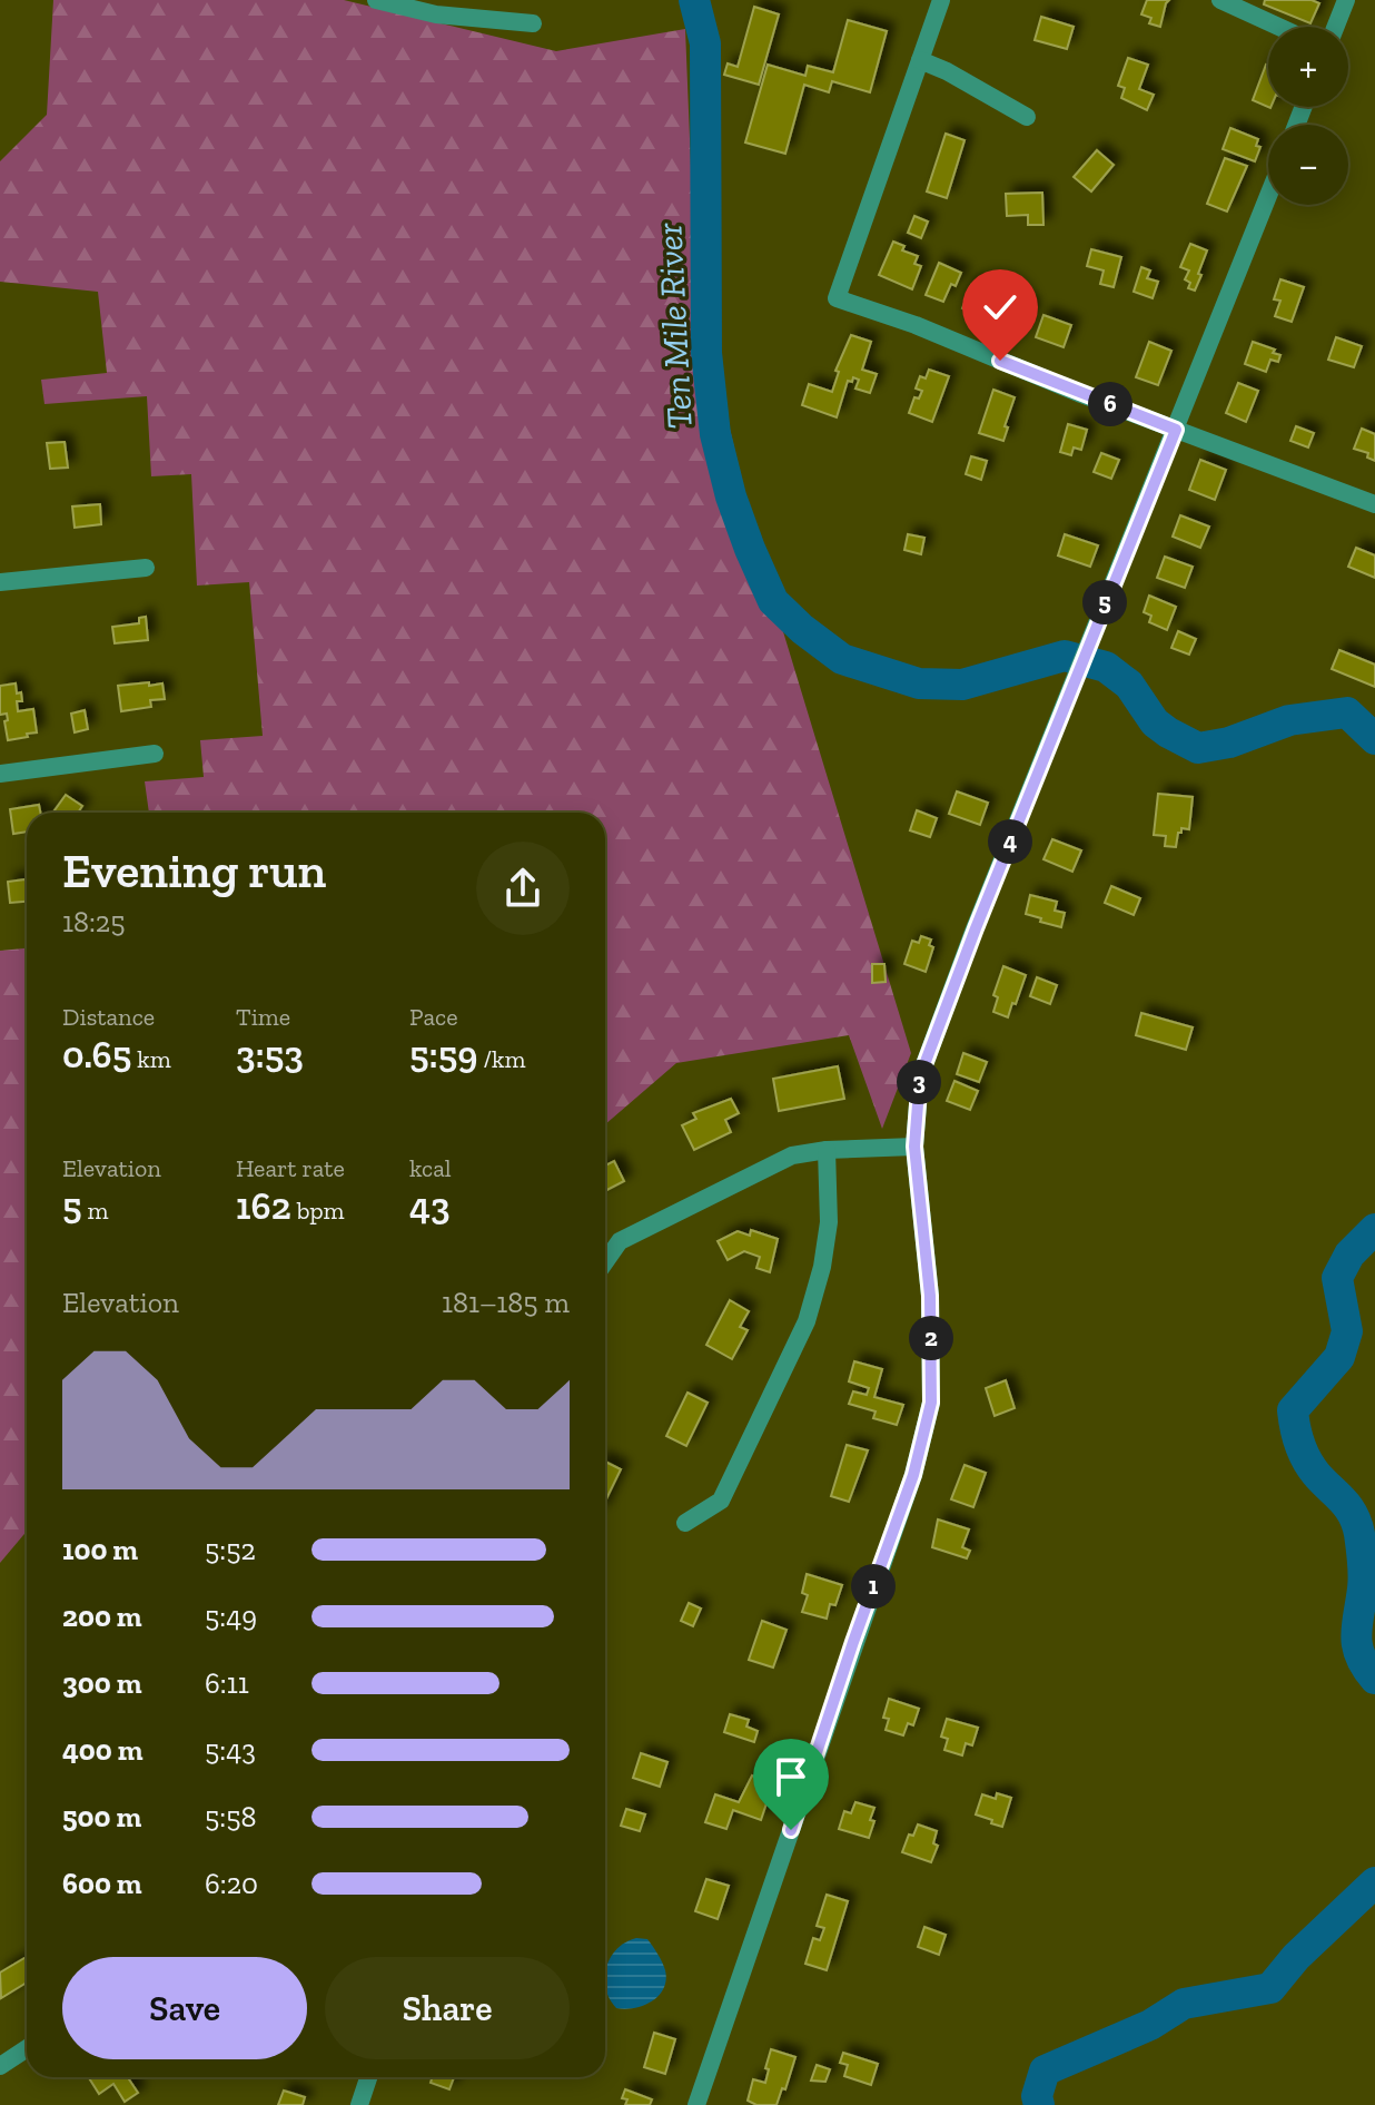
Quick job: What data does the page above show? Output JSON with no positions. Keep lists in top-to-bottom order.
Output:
{
  "water": ["Ten Mile River"],
  "page": {
    "map_buttons": ["+", "−"],
    "pins": [
      "6",
      "5",
      "4",
      "3",
      "2",
      "1"
    ],
    "heading": ["Evening run", "18:25"],
    "stats": [
      ["Distance", "0.65 km"],
      ["Time", "3:53"],
      ["Pace", "5:59 /km"],
      ["Elevation", "5 m"],
      ["Heart rate", "162 bpm"],
      ["kcal", "43"]
    ],
    "chart": ["Elevation", "181–185 m"],
    "list": [
      {
        "name": "100 m",
        "note": "5:52"
      },
      {
        "name": "200 m",
        "note": "5:49"
      },
      {
        "name": "300 m",
        "note": "6:11"
      },
      {
        "name": "400 m",
        "note": "5:43"
      },
      {
        "name": "500 m",
        "note": "5:58"
      },
      {
        "name": "600 m",
        "note": "6:20"
      }
    ],
    "buttons": ["Save", "Share"]
  }
}
